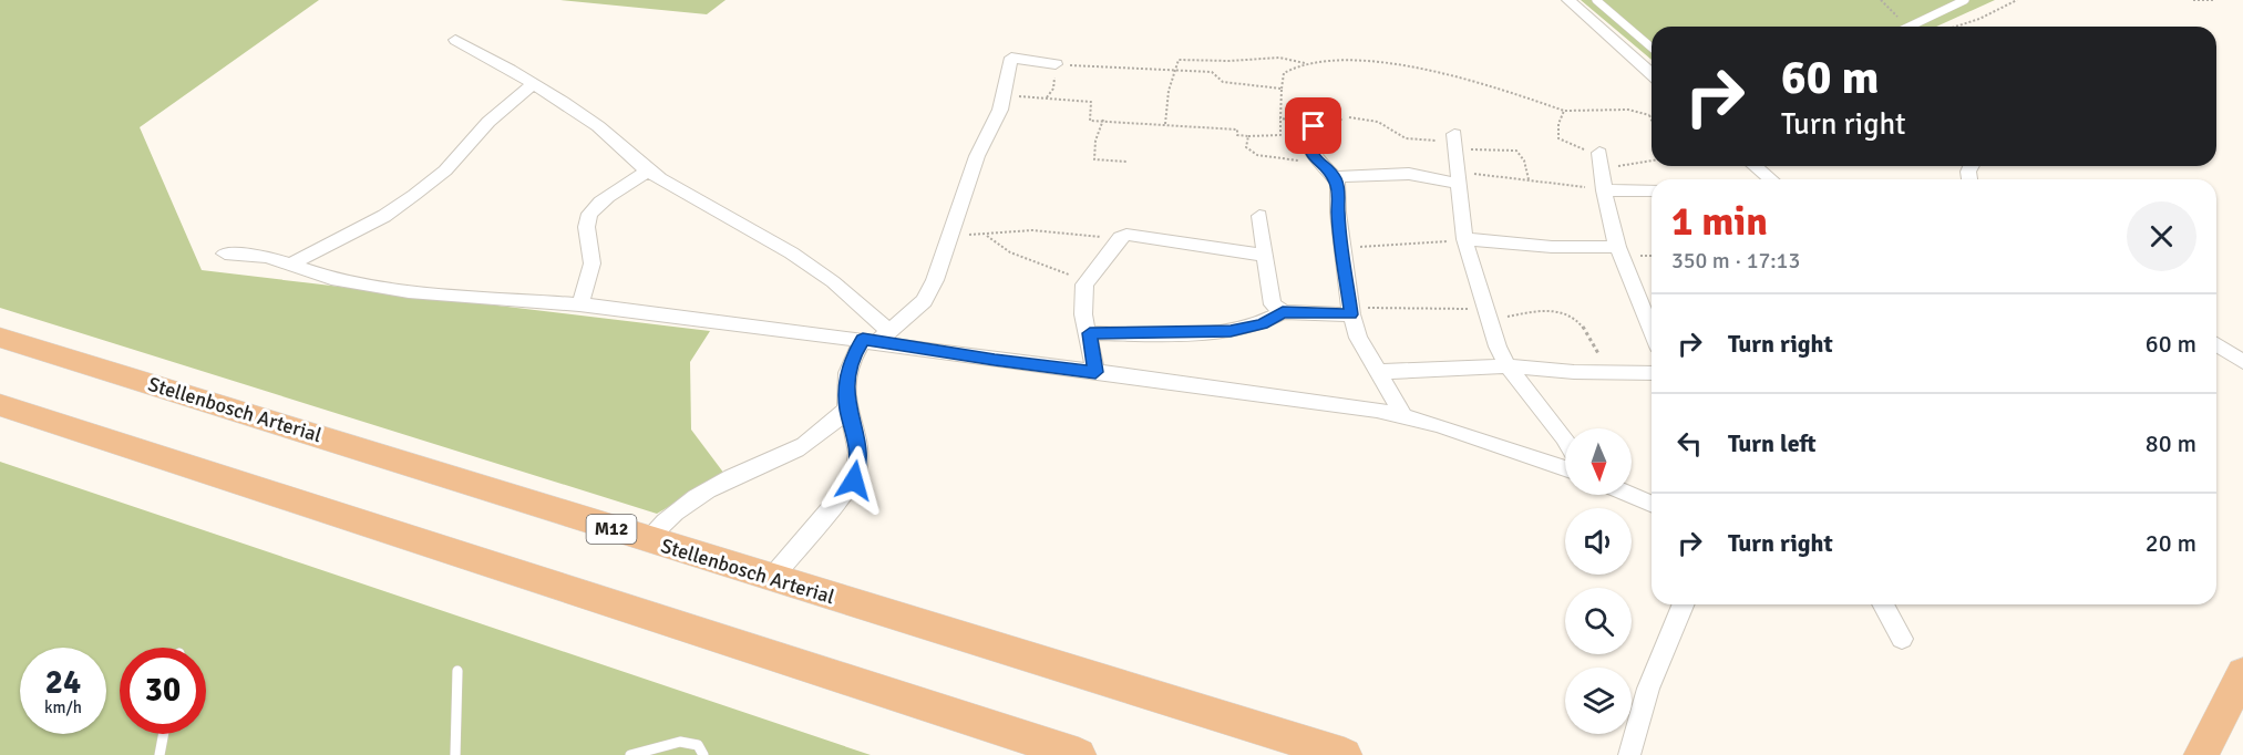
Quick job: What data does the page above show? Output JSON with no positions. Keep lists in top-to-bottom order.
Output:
{
  "streets": {
    "main road": ["Stellenbosch Arterial", "M12"]
  },
  "north": "bottom",
  "page": {
    "turn": ["60 m", "Turn right"],
    "heading": ["1 min", "350 m · 17:13"],
    "list": [
      {
        "name": "Turn right",
        "value": "60 m"
      },
      {
        "name": "Turn left",
        "value": "80 m"
      },
      {
        "name": "Turn right",
        "value": "20 m"
      }
    ],
    "speed": "24 km/h",
    "limit": "30"
  }
}
